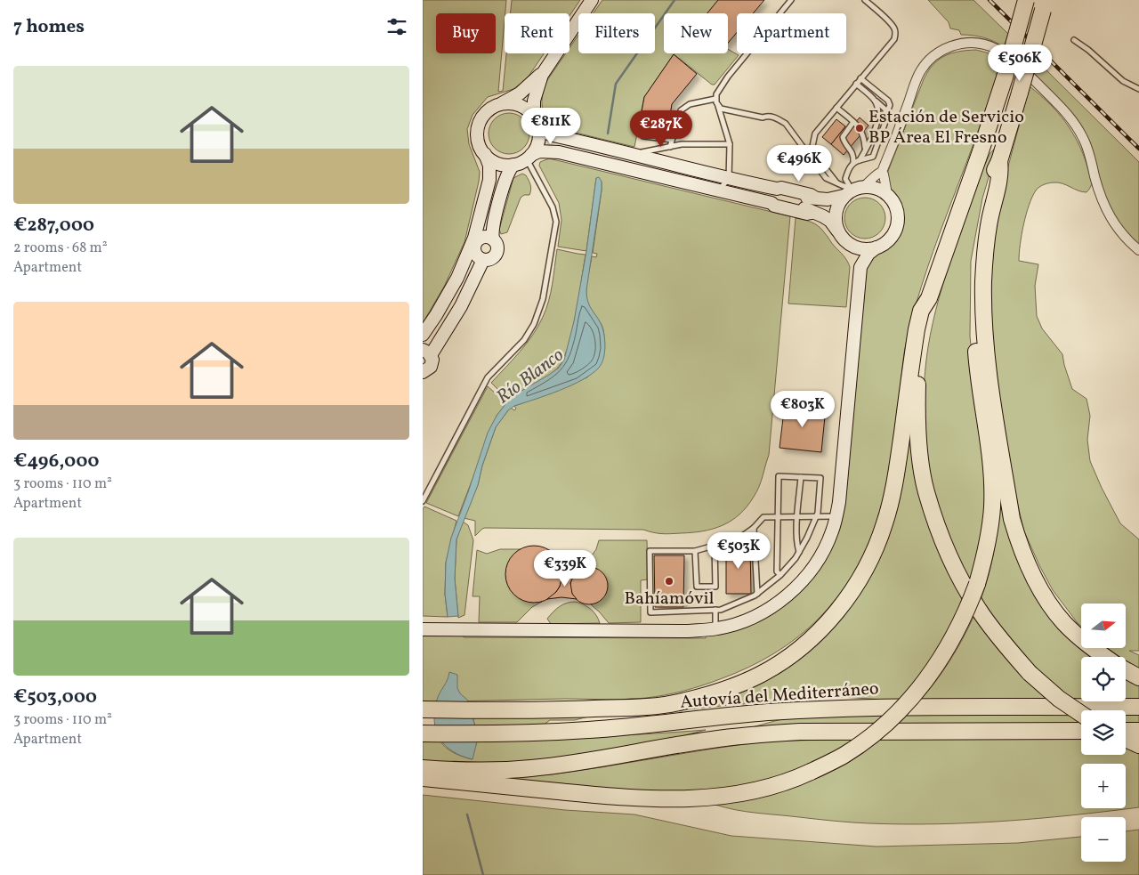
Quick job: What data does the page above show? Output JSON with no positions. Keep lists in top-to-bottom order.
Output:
{
  "streets": {
    "highway": ["Autovía del Mediterráneo"]
  },
  "water": ["Río Blanco"],
  "places": ["Estación de Servicio BP Área El Fresno", "Bahíamóvil"],
  "north": "right",
  "page": {
    "heading": "7 homes",
    "chip": [
      "Buy",
      "Rent",
      "Filters",
      "New",
      "Apartment"
    ],
    "price": [
      "€506K",
      "€811K",
      "€287K",
      "€496K",
      "€803K",
      "€503K",
      "€339K"
    ],
    "list": [
      {
        "name": "€287,000",
        "note": "2 rooms · 68 m² · Apartment"
      },
      {
        "name": "€496,000",
        "note": "3 rooms · 110 m² · Apartment"
      },
      {
        "name": "€503,000",
        "note": "3 rooms · 110 m² · Apartment"
      }
    ],
    "map_buttons": ["+", "−"]
  }
}
